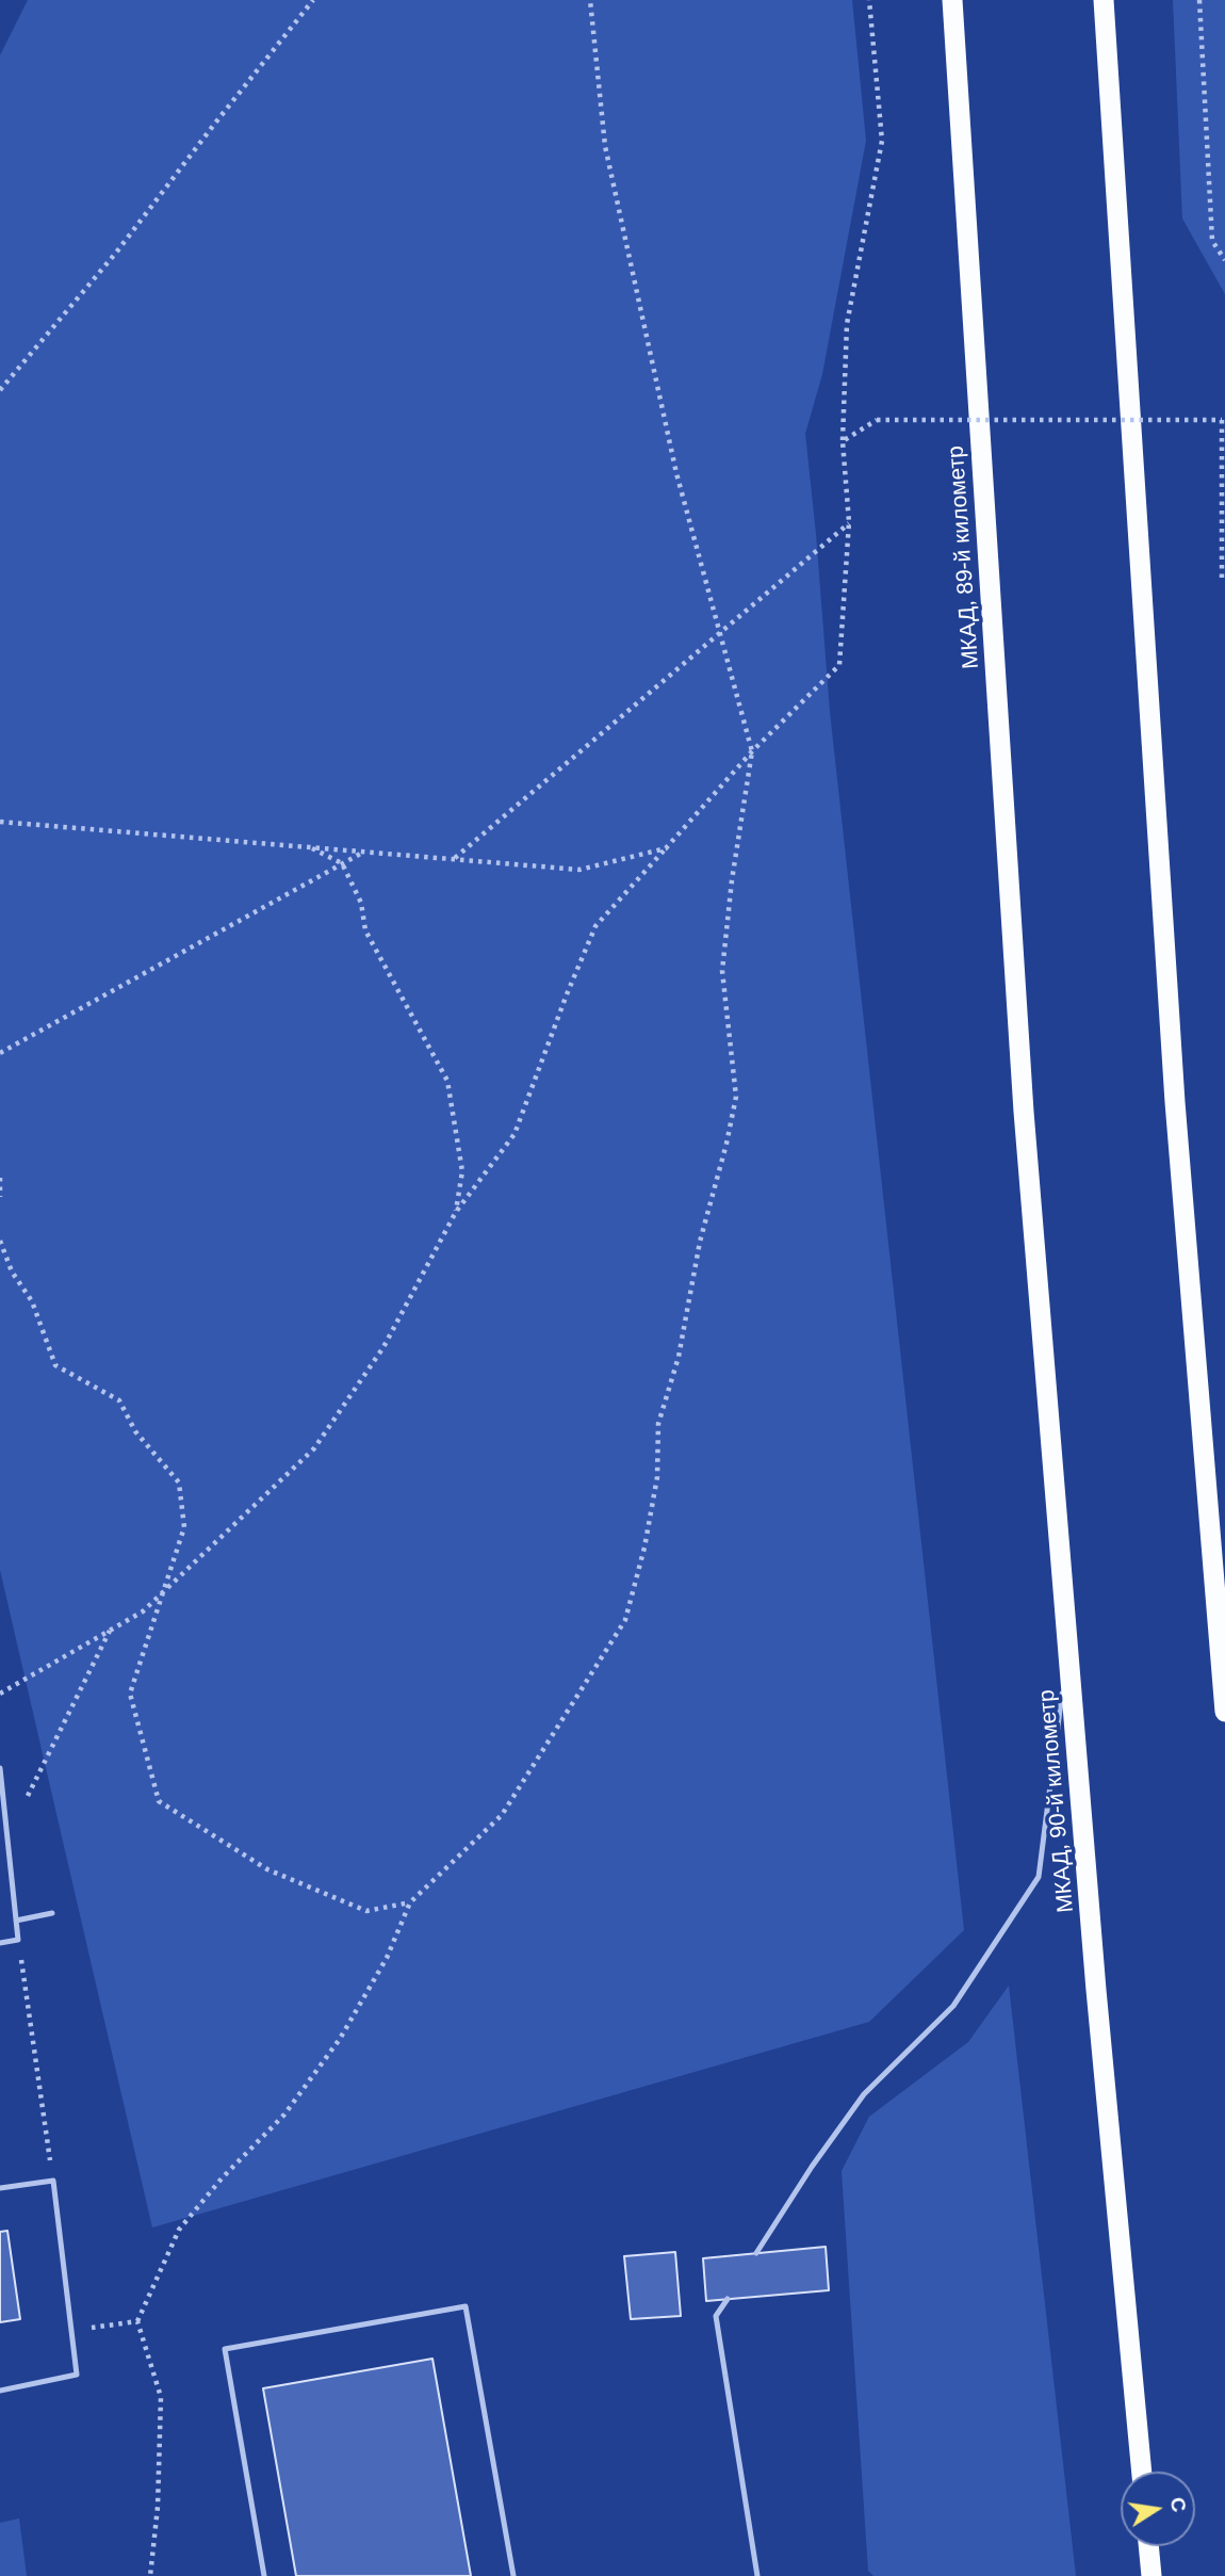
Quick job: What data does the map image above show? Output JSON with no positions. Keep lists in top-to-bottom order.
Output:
{
  "streets": {
    "highway": ["МКАД, 89-й километр", "МКАД, 90-й километр"]
  },
  "crossings": [
    ["МКАД, 89-й километр", "МКАД, 90-й километр"]
  ],
  "north": "right"
}
